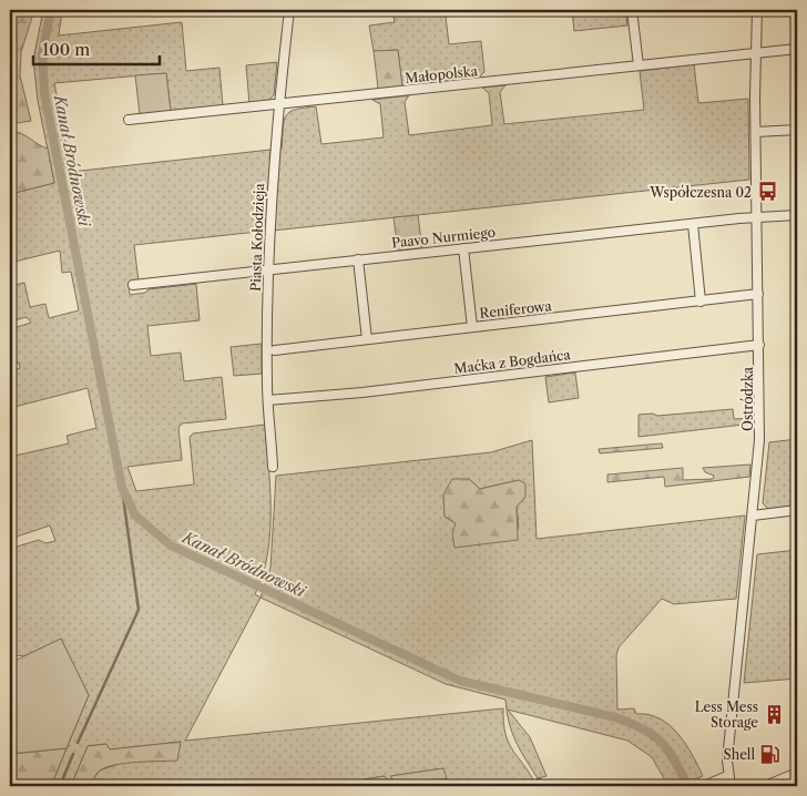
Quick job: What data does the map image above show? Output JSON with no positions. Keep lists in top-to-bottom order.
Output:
{
  "streets": {
    "street": [
      "Małopolska",
      "Piasta Kołodzieja",
      "Paavo Nurmiego",
      "Reniferowa",
      "Maćka z Bogdańca",
      "Ostródzka"
    ]
  },
  "crossings": [
    ["Małopolska", "Piasta Kołodzieja"],
    ["Małopolska", "Ostródzka"],
    ["Piasta Kołodzieja", "Paavo Nurmiego"],
    ["Piasta Kołodzieja", "Maćka z Bogdańca"],
    ["Paavo Nurmiego", "Ostródzka"],
    ["Reniferowa", "Ostródzka"],
    ["Maćka z Bogdańca", "Ostródzka"]
  ],
  "water": ["Kanał Bródnowski"],
  "places": {
    "bus stop": ["Współczesna 02"],
    "building": ["Less Mess Storage"],
    "fuel station": ["Shell"]
  },
  "scale_bar": "100 m"
}
